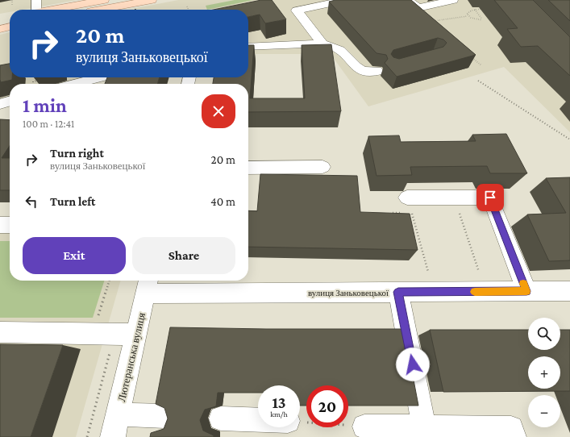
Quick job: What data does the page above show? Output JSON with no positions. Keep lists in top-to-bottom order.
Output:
{
  "streets": {
    "street": ["вулиця Заньковецької", "Лютеранська вулиця"]
  },
  "crossings": [
    ["вулиця Заньковецької", "Лютеранська вулиця"]
  ],
  "page": {
    "turn": ["20 m", "вулиця Заньковецької"],
    "heading": ["1 min", "100 m · 12:41"],
    "list": [
      {
        "name": "Turn right",
        "note": "вулиця Заньковецької",
        "value": "20 m"
      },
      {
        "name": "Turn left",
        "value": "40 m"
      }
    ],
    "buttons": ["Exit", "Share"],
    "map_buttons": ["+", "−"],
    "speed": "13 km/h",
    "limit": "20"
  }
}
